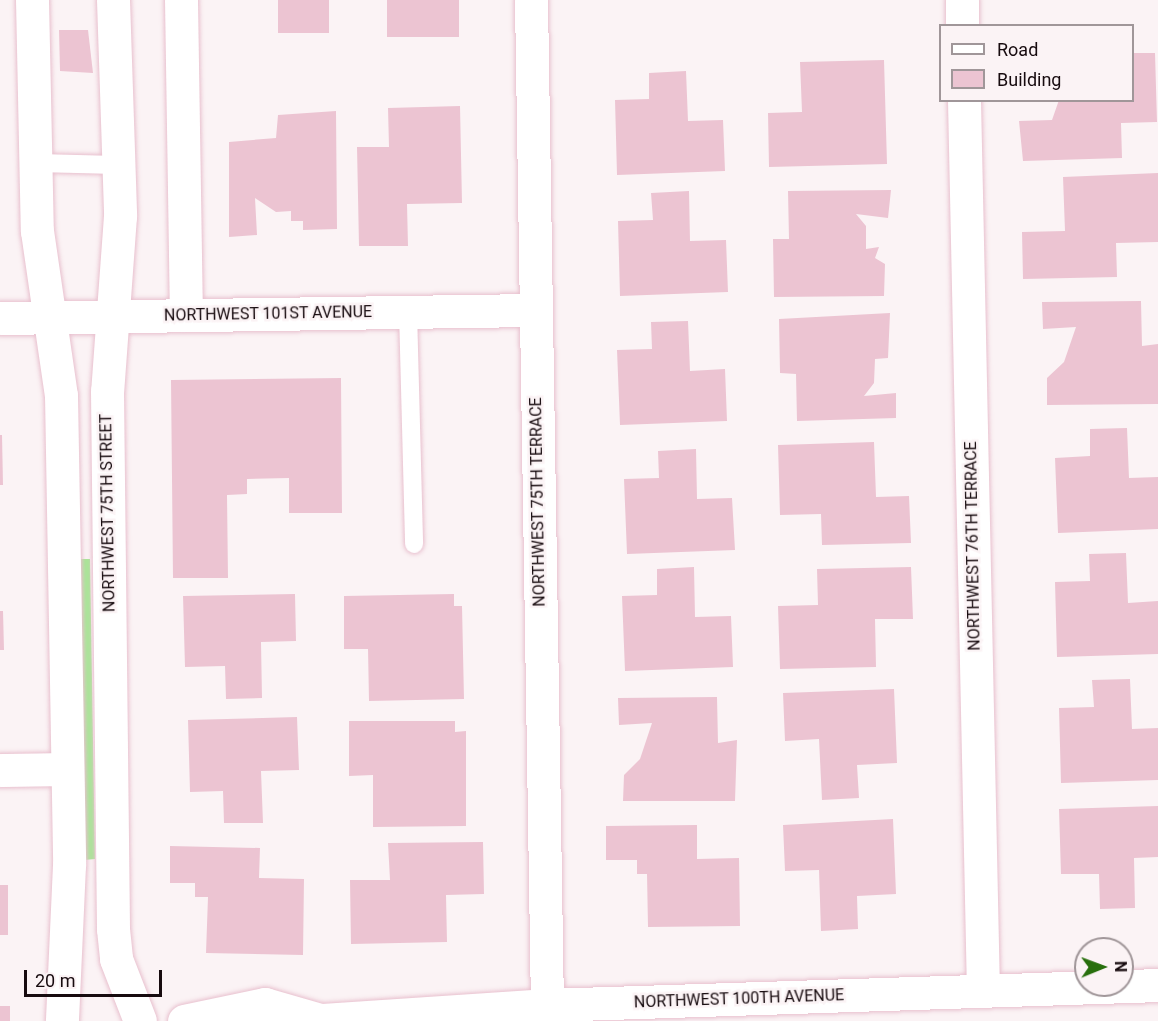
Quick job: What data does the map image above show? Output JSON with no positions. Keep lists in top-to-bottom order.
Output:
{
  "streets": {
    "street": [
      "NORTHWEST 101ST AVENUE",
      "NORTHWEST 75TH TERRACE",
      "NORTHWEST 75TH STREET",
      "NORTHWEST 76TH TERRACE",
      "NORTHWEST 100TH AVENUE"
    ]
  },
  "crossings": [
    ["NORTHWEST 101ST AVENUE", "NORTHWEST 75TH TERRACE"],
    ["NORTHWEST 101ST AVENUE", "NORTHWEST 75TH STREET"],
    ["NORTHWEST 75TH TERRACE", "NORTHWEST 100TH AVENUE"],
    ["NORTHWEST 75TH STREET", "NORTHWEST 100TH AVENUE"],
    ["NORTHWEST 76TH TERRACE", "NORTHWEST 100TH AVENUE"]
  ],
  "legend": ["Road", "Building"],
  "scale_bar": "20 m",
  "north": "right"
}
